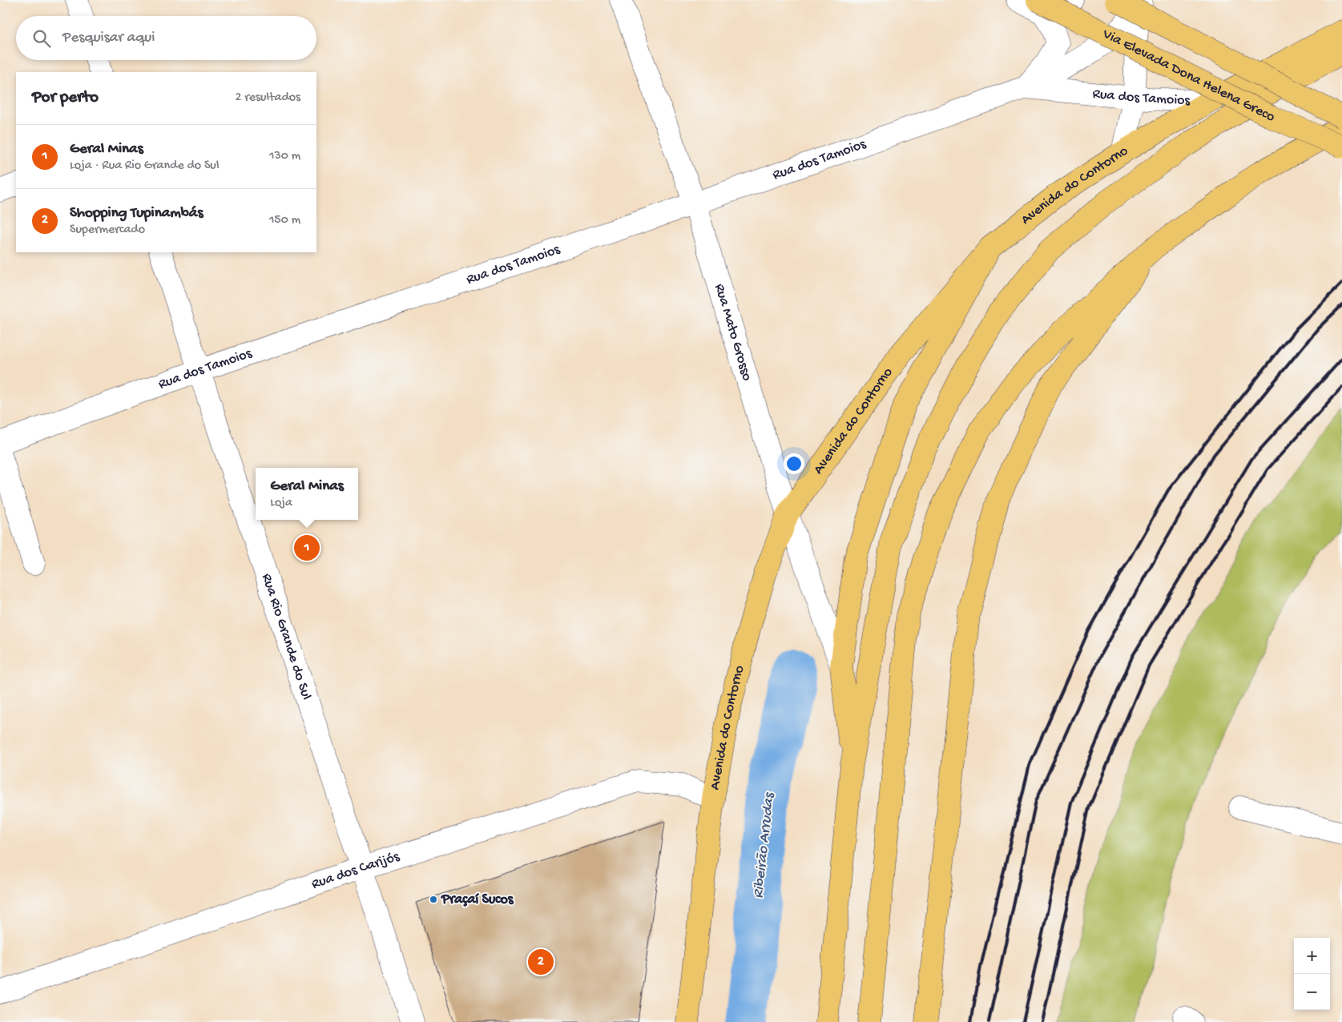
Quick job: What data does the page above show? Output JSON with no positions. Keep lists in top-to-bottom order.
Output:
{
  "streets": {
    "main road": ["Via Elevada Dona Helena Greco", "Avenida do Contorno"],
    "street": [
      "Rua dos Tamoios",
      "Rua Mato Grosso",
      "Rua Rio Grande do Sul",
      "Rua dos Carijós"
    ]
  },
  "crossings": [
    ["Via Elevada Dona Helena Greco", "Rua dos Tamoios"],
    ["Rua dos Tamoios", "Avenida do Contorno"],
    ["Rua dos Tamoios", "Rua Mato Grosso"],
    ["Rua dos Tamoios", "Rua Rio Grande do Sul"],
    ["Avenida do Contorno", "Rua Mato Grosso"],
    ["Avenida do Contorno", "Rua dos Carijós"],
    ["Rua Rio Grande do Sul", "Rua dos Carijós"]
  ],
  "water": ["Ribeirão Arrudas"],
  "places": ["Praçaí Sucos"],
  "page": {
    "search": "Pesquisar aqui",
    "heading": ["Por perto", "2 resultados"],
    "list": [
      {
        "mark": "1",
        "name": "Geral Minas",
        "note": "Loja · Rua Rio Grande do Sul",
        "value": "130 m"
      },
      {
        "mark": "2",
        "name": "Shopping Tupinambás",
        "note": "Supermercado",
        "value": "150 m"
      }
    ],
    "popup": ["Geral Minas", "Loja"],
    "pins": ["1", "2"],
    "map_buttons": ["+", "−"]
  }
}
